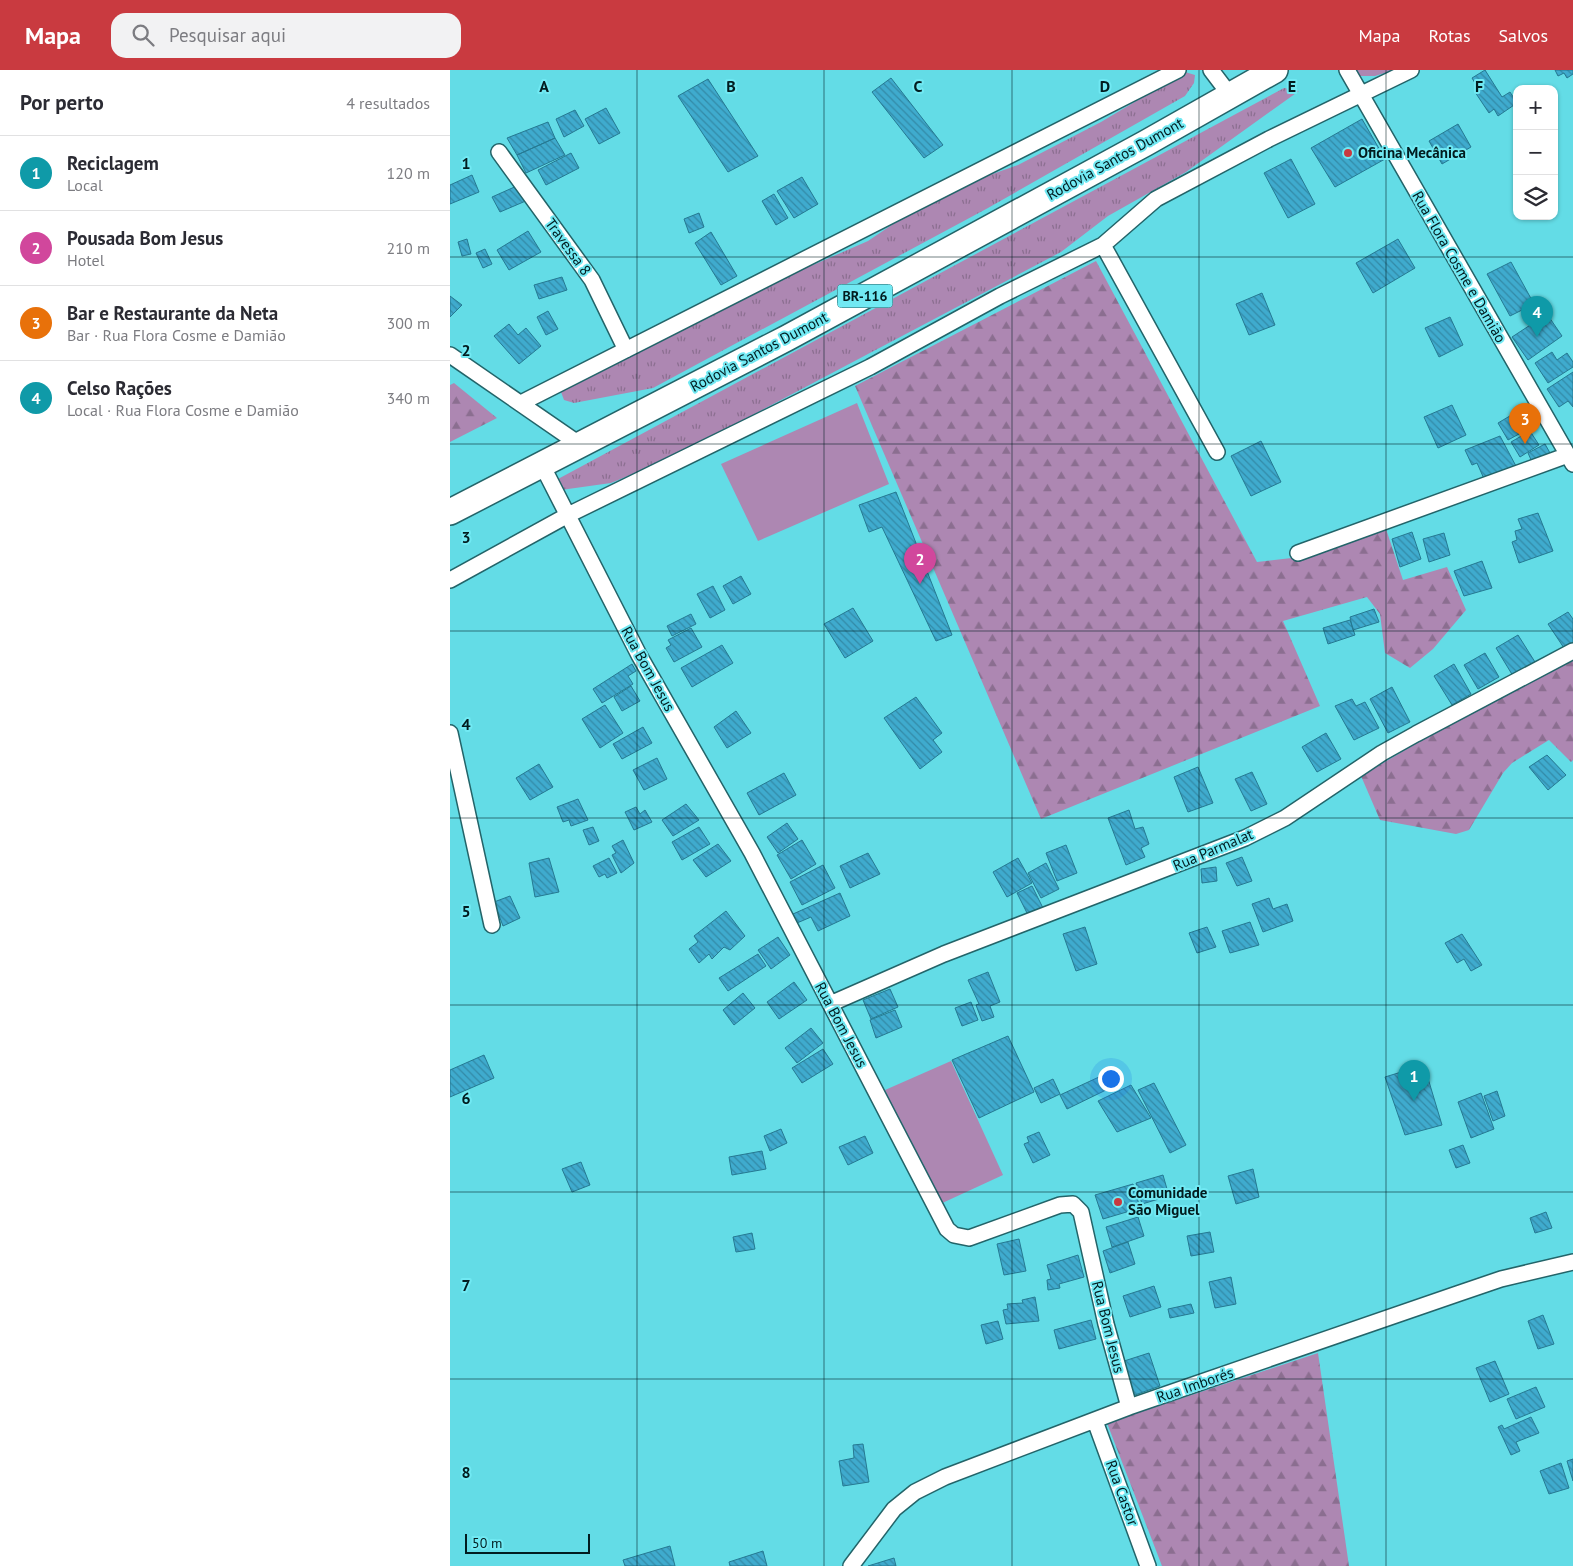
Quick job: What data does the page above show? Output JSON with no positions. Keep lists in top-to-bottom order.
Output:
{
  "streets": {
    "highway": ["Rodovia Santos Dumont", "BR-116"],
    "street": [
      "Travessa 8",
      "Rua Flora Cosme e Damião",
      "Rua Bom Jesus",
      "Rua Parmalat",
      "Rua Imborés",
      "Rua Castor"
    ]
  },
  "crossings": [
    ["Rodovia Santos Dumont", "Rua Bom Jesus"],
    ["Rua Bom Jesus", "Rua Parmalat"],
    ["Rua Bom Jesus", "Rua Imborés"],
    ["Rua Imborés", "Rua Castor"]
  ],
  "places": ["Oficina Mecânica", "Comunidade São Miguel"],
  "scale_bar": "50 m",
  "page": {
    "header": "Mapa",
    "search": "Pesquisar aqui",
    "nav": ["Mapa", "Rotas", "Salvos"],
    "heading": ["Por perto", "4 resultados"],
    "map_buttons": ["+", "−"],
    "list": [
      {
        "mark": "1",
        "name": "Reciclagem",
        "note": "Local",
        "value": "120 m"
      },
      {
        "mark": "2",
        "name": "Pousada Bom Jesus",
        "note": "Hotel",
        "value": "210 m"
      },
      {
        "mark": "3",
        "name": "Bar e Restaurante da Neta",
        "note": "Bar · Rua Flora Cosme e Damião",
        "value": "300 m"
      },
      {
        "mark": "4",
        "name": "Celso Rações",
        "note": "Local · Rua Flora Cosme e Damião",
        "value": "340 m"
      }
    ],
    "pins": [
      "4",
      "3",
      "2",
      "1"
    ],
    "scale": "50 m"
  },
  "grid": {
    "columns": [
      "A",
      "B",
      "C",
      "D",
      "E",
      "F"
    ],
    "rows": [
      "1",
      "2",
      "3",
      "4",
      "5",
      "6",
      "7",
      "8"
    ]
  }
}
